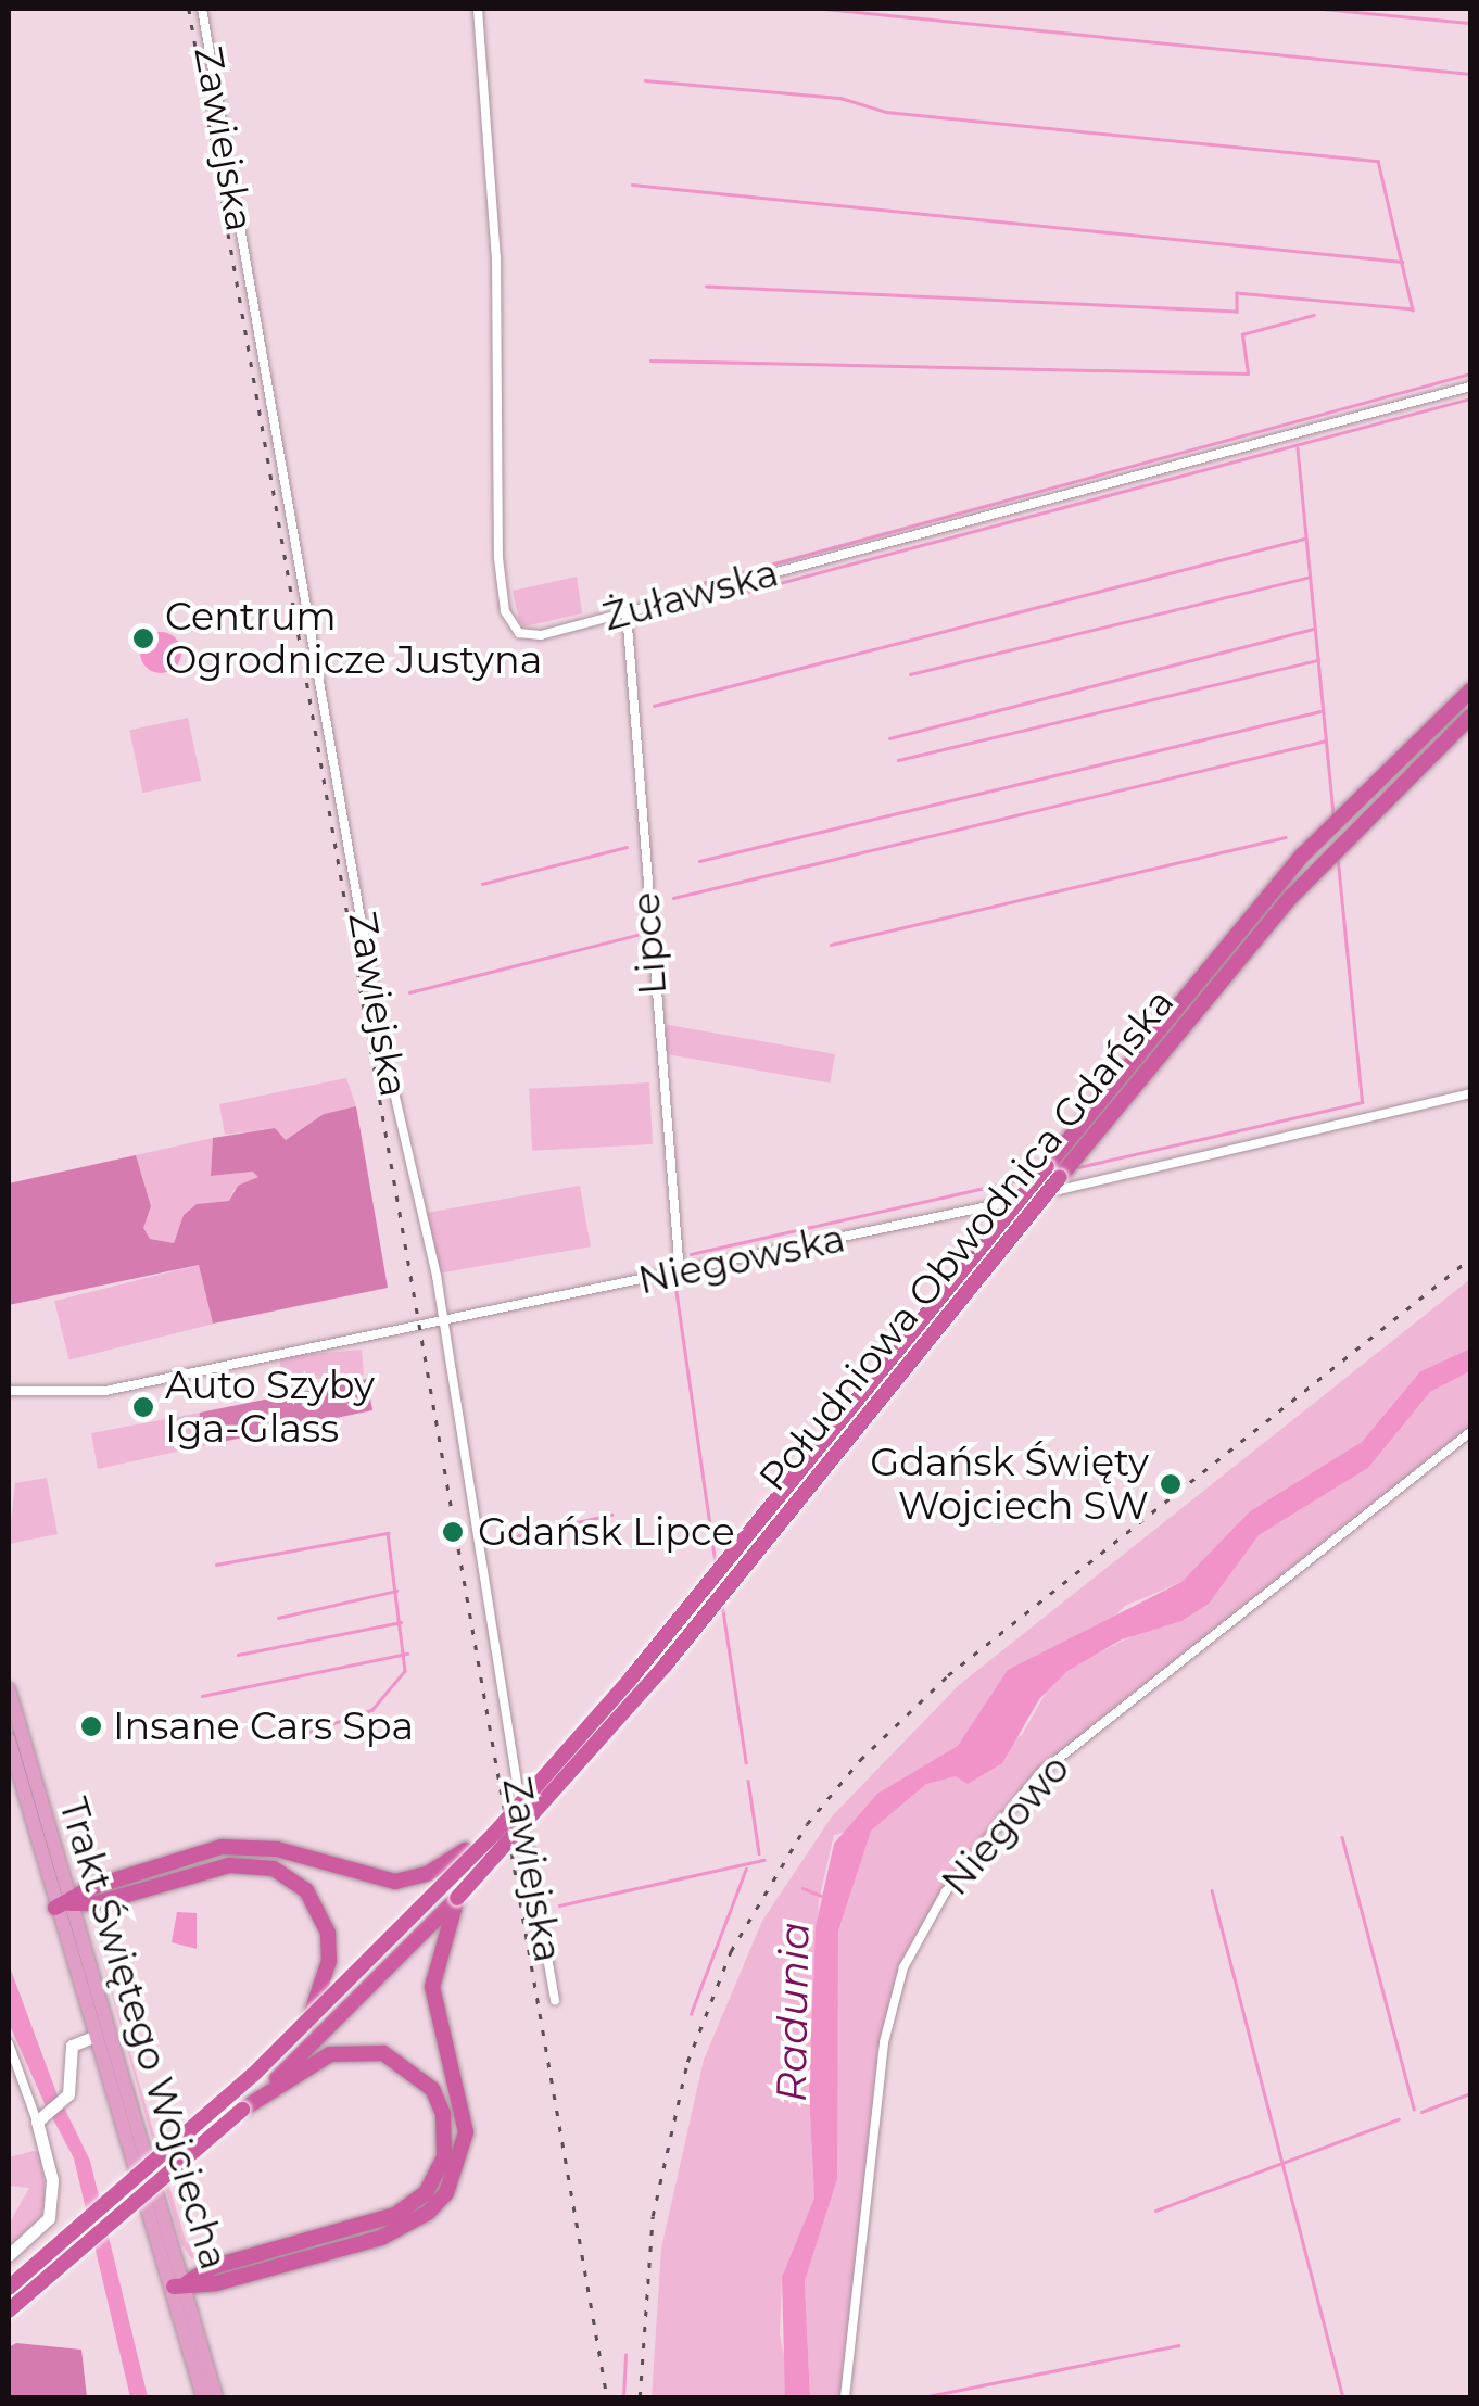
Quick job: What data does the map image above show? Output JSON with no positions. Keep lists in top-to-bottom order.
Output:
{
  "streets": {
    "highway": ["Południowa Obwodnica Gdańska"],
    "main road": ["Trakt Świętego Wojciecha"],
    "street": [
      "Zawiejska",
      "Żuławska",
      "Lipce",
      "Niegowska",
      "Niegowo"
    ]
  },
  "crossings": [
    ["Zawiejska", "Niegowska"],
    ["Żuławska", "Lipce"],
    ["Lipce", "Niegowska"]
  ],
  "water": ["Radunia"],
  "places": [
    "Centrum Ogrodnicze Justyna",
    "Auto Szyby Iga-Glass",
    "Gdańsk Święty Wojciech SW",
    "Gdańsk Lipce",
    "Insane Cars Spa"
  ]
}
